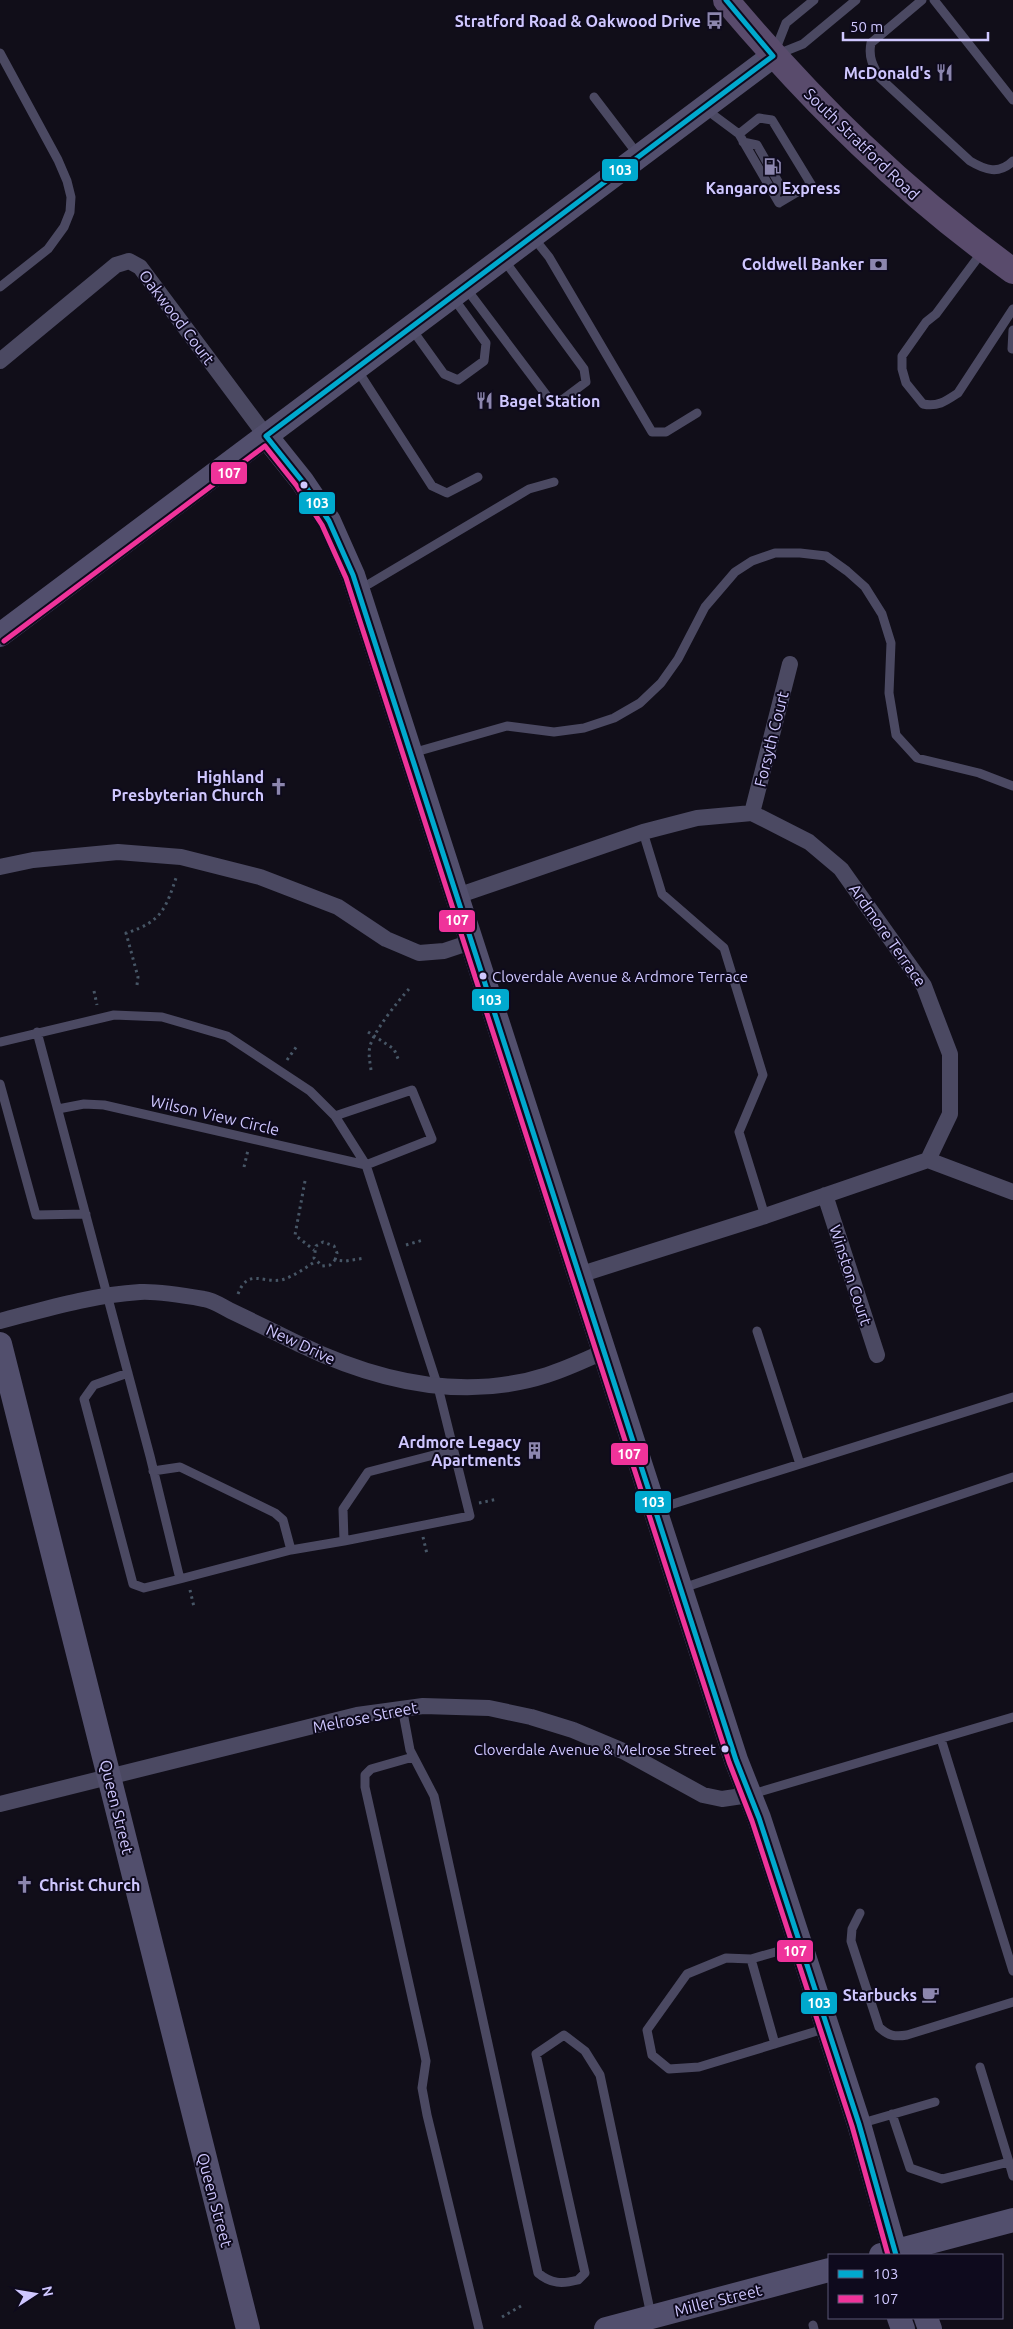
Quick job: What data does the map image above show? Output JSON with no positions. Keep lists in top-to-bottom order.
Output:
{
  "streets": {
    "main road": ["South Stratford Road"],
    "street": [
      "Oakwood Court",
      "Forsyth Court",
      "Ardmore Terrace",
      "Winston Court",
      "New Drive",
      "Melrose Street",
      "Queen Street",
      "Miller Street"
    ],
    "lane": ["Wilson View Circle"]
  },
  "crossings": [
    ["Forsyth Court", "Ardmore Terrace"],
    ["Melrose Street", "Queen Street"]
  ],
  "places": {
    "bus stop": ["Stratford Road & Oakwood Drive"],
    "restaurant": ["McDonald's", "Bagel Station"],
    "fuel station": ["Kangaroo Express"],
    "bank": ["Coldwell Banker"],
    "church": ["Highland Presbyterian Church", "Christ Church"],
    "other": ["Cloverdale Avenue & Ardmore Terrace", "Cloverdale Avenue & Melrose Street"],
    "building": ["Ardmore Legacy Apartments"],
    "cafe": ["Starbucks"]
  },
  "lines": ["transit line 103", "transit line 107"],
  "legend": ["103", "107"],
  "scale_bar": "50 m",
  "north": "right"
}
